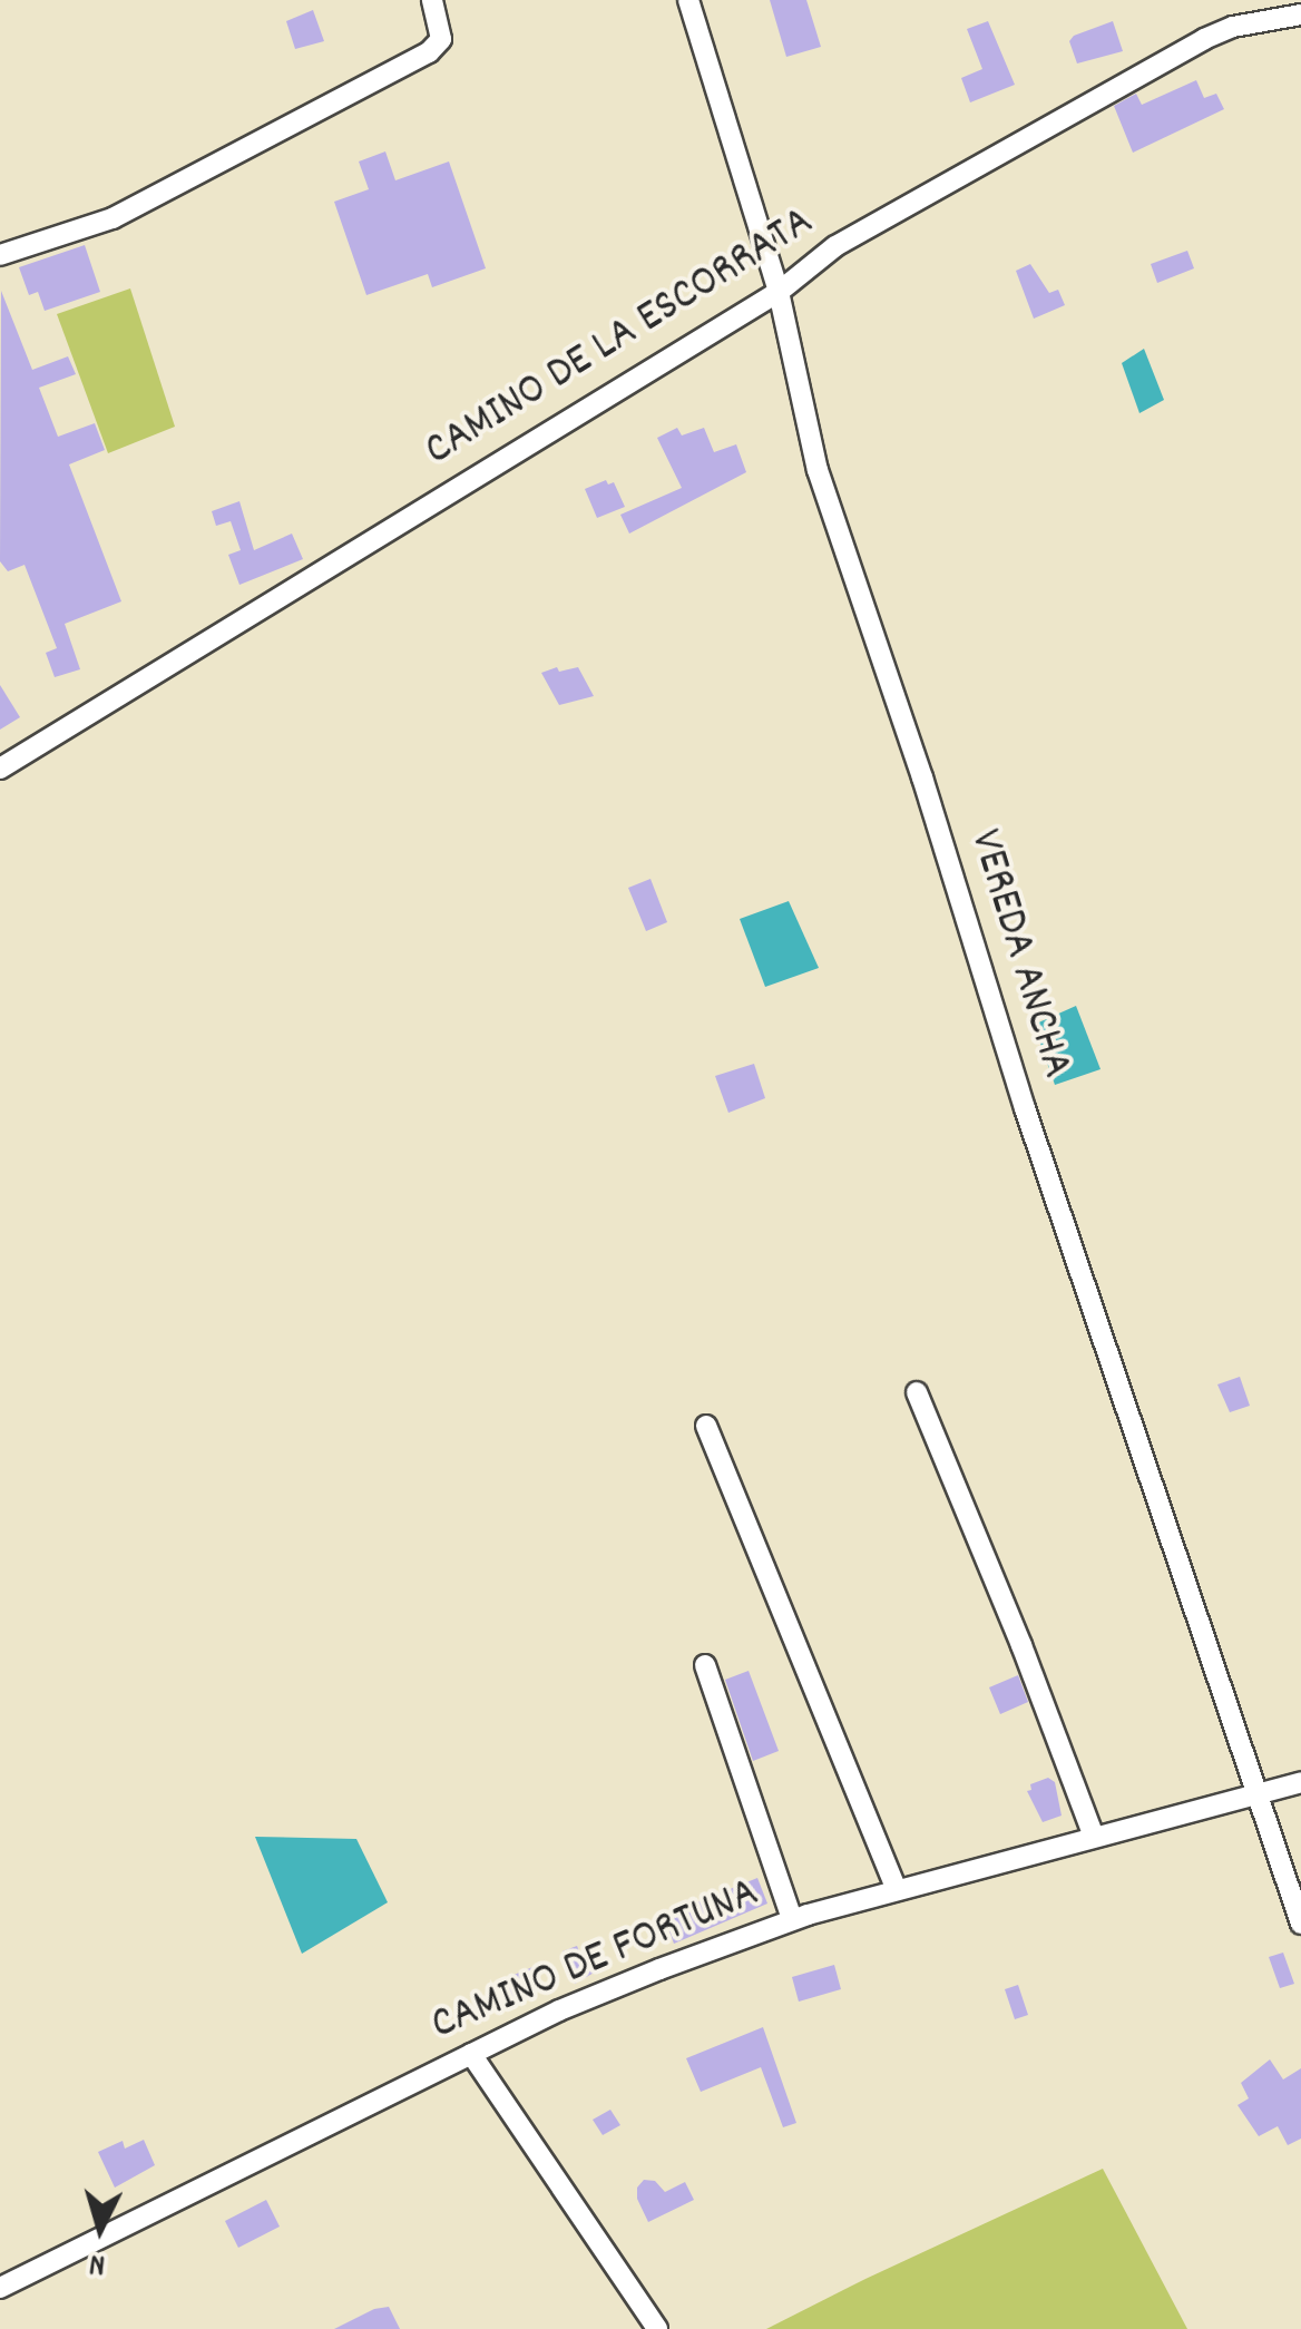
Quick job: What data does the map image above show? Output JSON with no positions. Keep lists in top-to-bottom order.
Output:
{
  "streets": {
    "street": ["CAMINO DE LA ESCORRATA", "VEREDA ANCHA", "CAMINO DE FORTUNA"]
  },
  "crossings": [
    ["CAMINO DE LA ESCORRATA", "VEREDA ANCHA"],
    ["VEREDA ANCHA", "CAMINO DE FORTUNA"]
  ],
  "north": "bottom"
}
